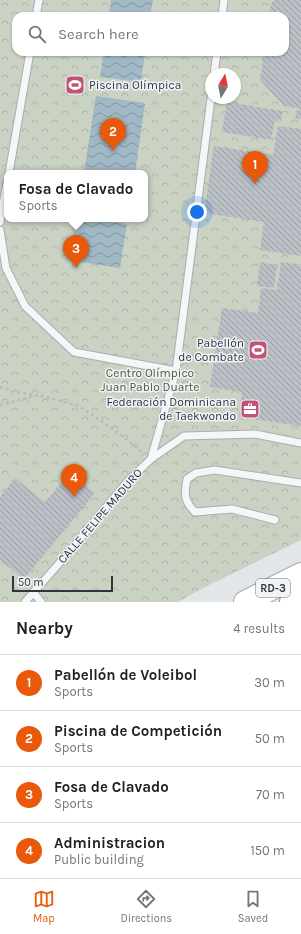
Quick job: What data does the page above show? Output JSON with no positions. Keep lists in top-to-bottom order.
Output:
{
  "streets": {
    "main road": ["RD-3"],
    "lane": ["CALLE FELIPE MADURO"]
  },
  "parks": ["Centro Olímpico Juan Pablo Duarte"],
  "places": {
    "sports": ["Piscina Olímpica", "Pabellón de Combate"],
    "office": ["Federación Dominicana de Taekwondo"]
  },
  "scale_bar": "50 m",
  "north": "top",
  "page": {
    "search": "Search here",
    "pins": [
      "2",
      "1",
      "3",
      "4"
    ],
    "popup": ["Fosa de Clavado", "Sports"],
    "scale": "50 m",
    "heading": ["Nearby", "4 results"],
    "list": [
      {
        "mark": "1",
        "name": "Pabellón de Voleibol",
        "note": "Sports",
        "value": "30 m"
      },
      {
        "mark": "2",
        "name": "Piscina de Competición",
        "note": "Sports",
        "value": "50 m"
      },
      {
        "mark": "3",
        "name": "Fosa de Clavado",
        "note": "Sports",
        "value": "70 m"
      },
      {
        "mark": "4",
        "name": "Administracion",
        "note": "Public building",
        "value": "150 m"
      }
    ],
    "nav": ["Map", "Directions", "Saved"]
  }
}
